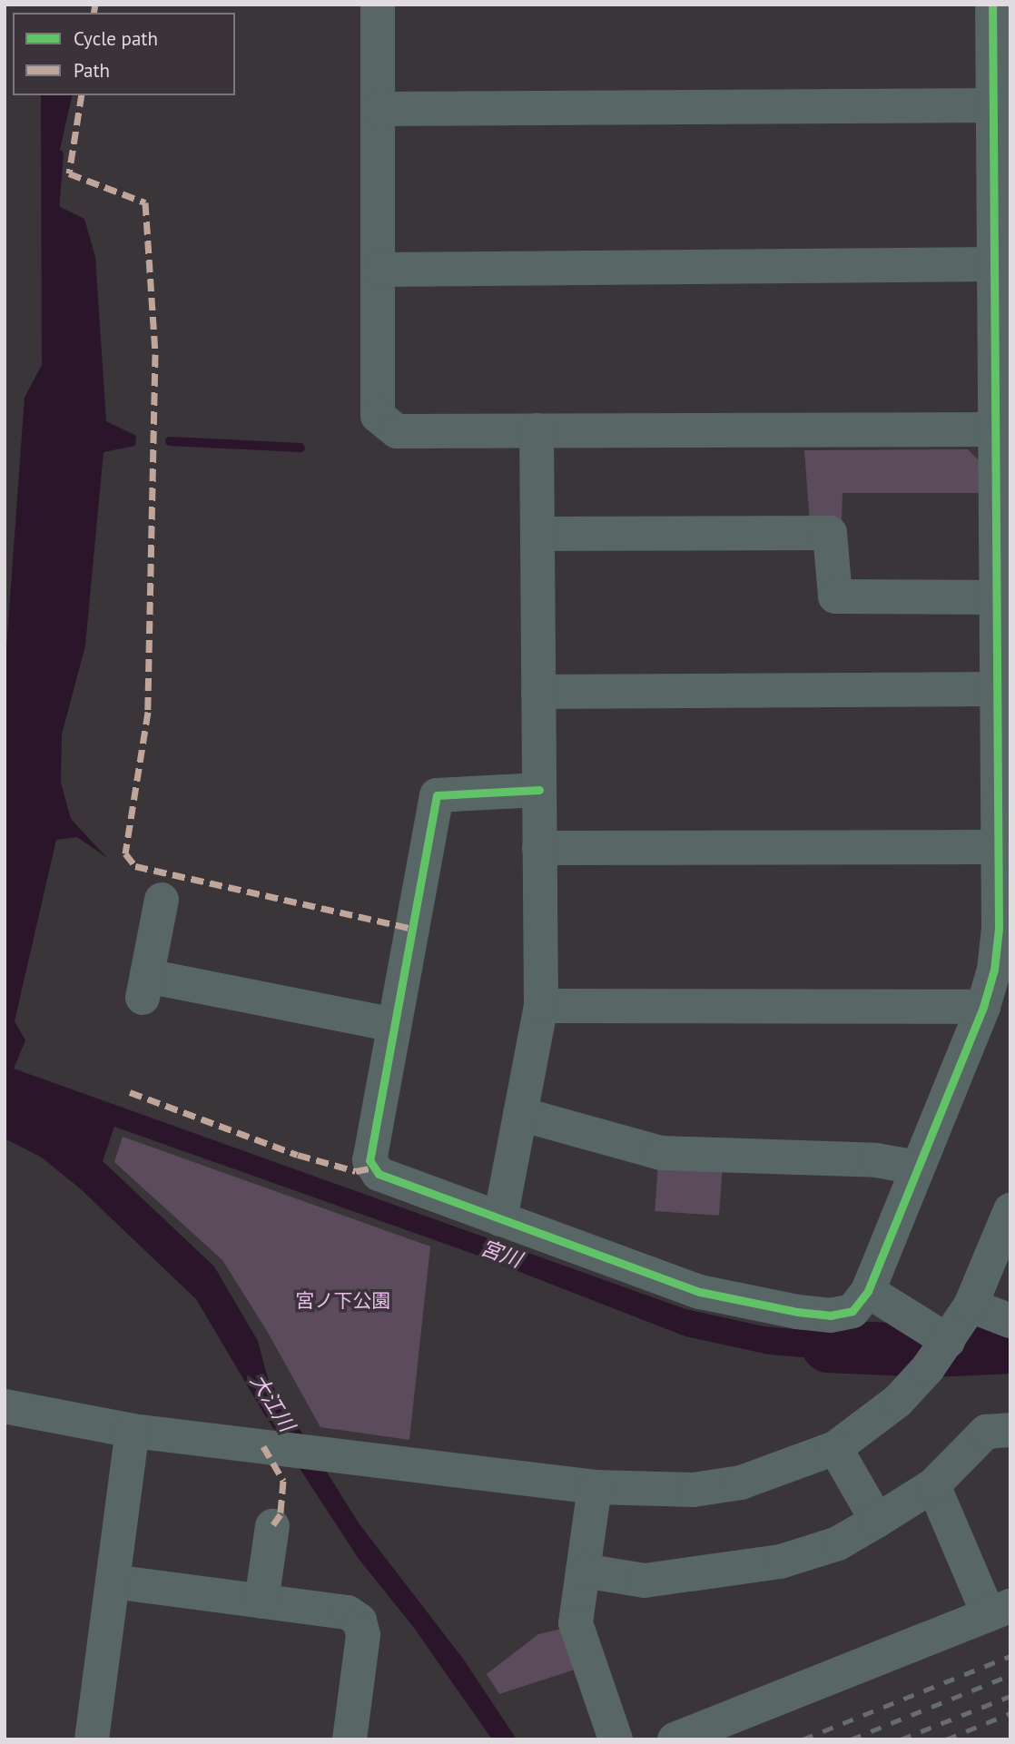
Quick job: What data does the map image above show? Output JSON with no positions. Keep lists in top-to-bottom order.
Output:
{
  "water": ["宮川", "大江川"],
  "parks": ["宮ノ下公園"],
  "legend": ["Cycle path", "Path"]
}
